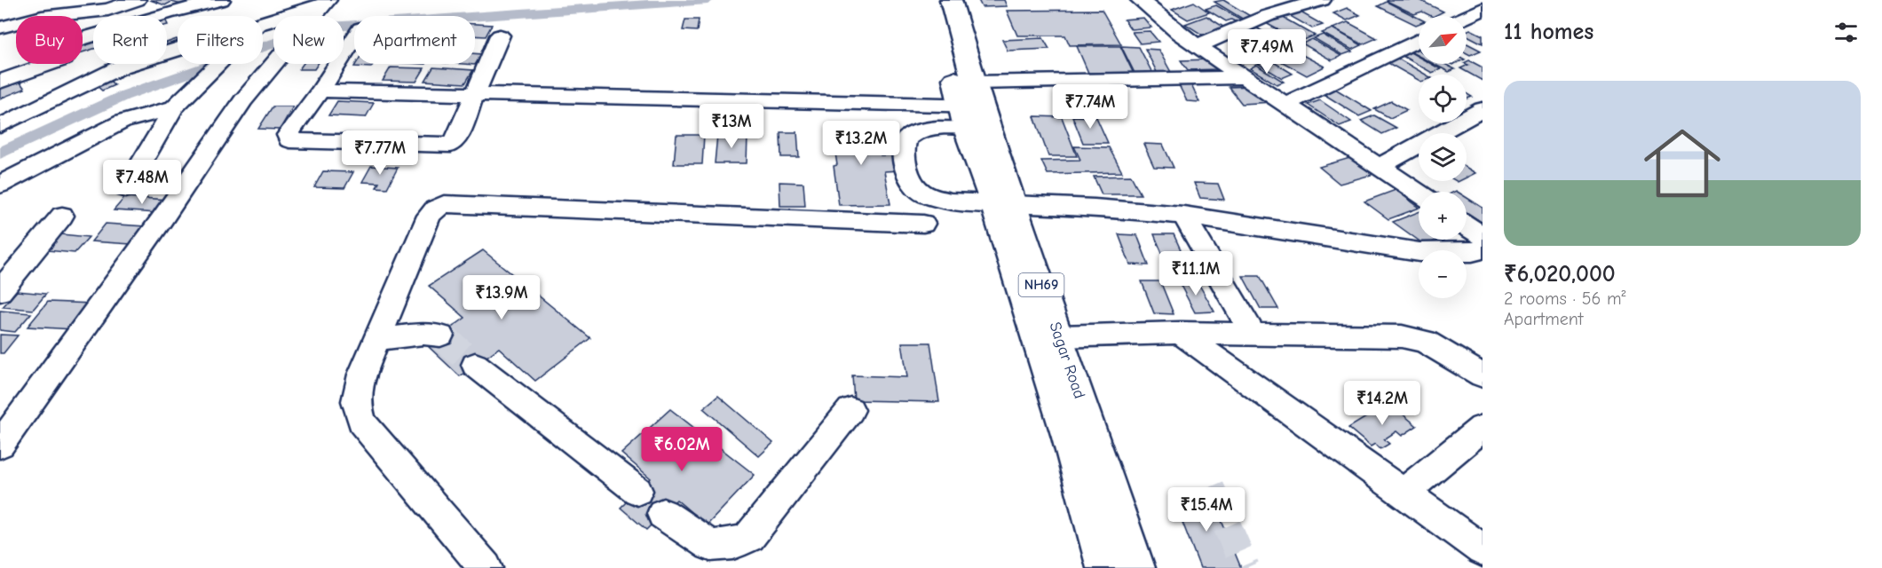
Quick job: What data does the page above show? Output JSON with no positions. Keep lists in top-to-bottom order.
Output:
{
  "streets": {
    "highway": ["NH69", "Sagar Road"]
  },
  "north": "top right",
  "page": {
    "heading": "11 homes",
    "map_buttons": ["+", "−"],
    "chip": [
      "Buy",
      "Rent",
      "Filters",
      "New",
      "Apartment"
    ],
    "price": [
      "₹7.49M",
      "₹7.74M",
      "₹13M",
      "₹13.2M",
      "₹7.77M",
      "₹7.48M",
      "₹11.1M",
      "₹13.9M",
      "₹14.2M",
      "₹6.02M",
      "₹15.4M"
    ],
    "list": [
      {
        "name": "₹6,020,000",
        "note": "2 rooms · 56 m² · Apartment"
      }
    ]
  }
}
